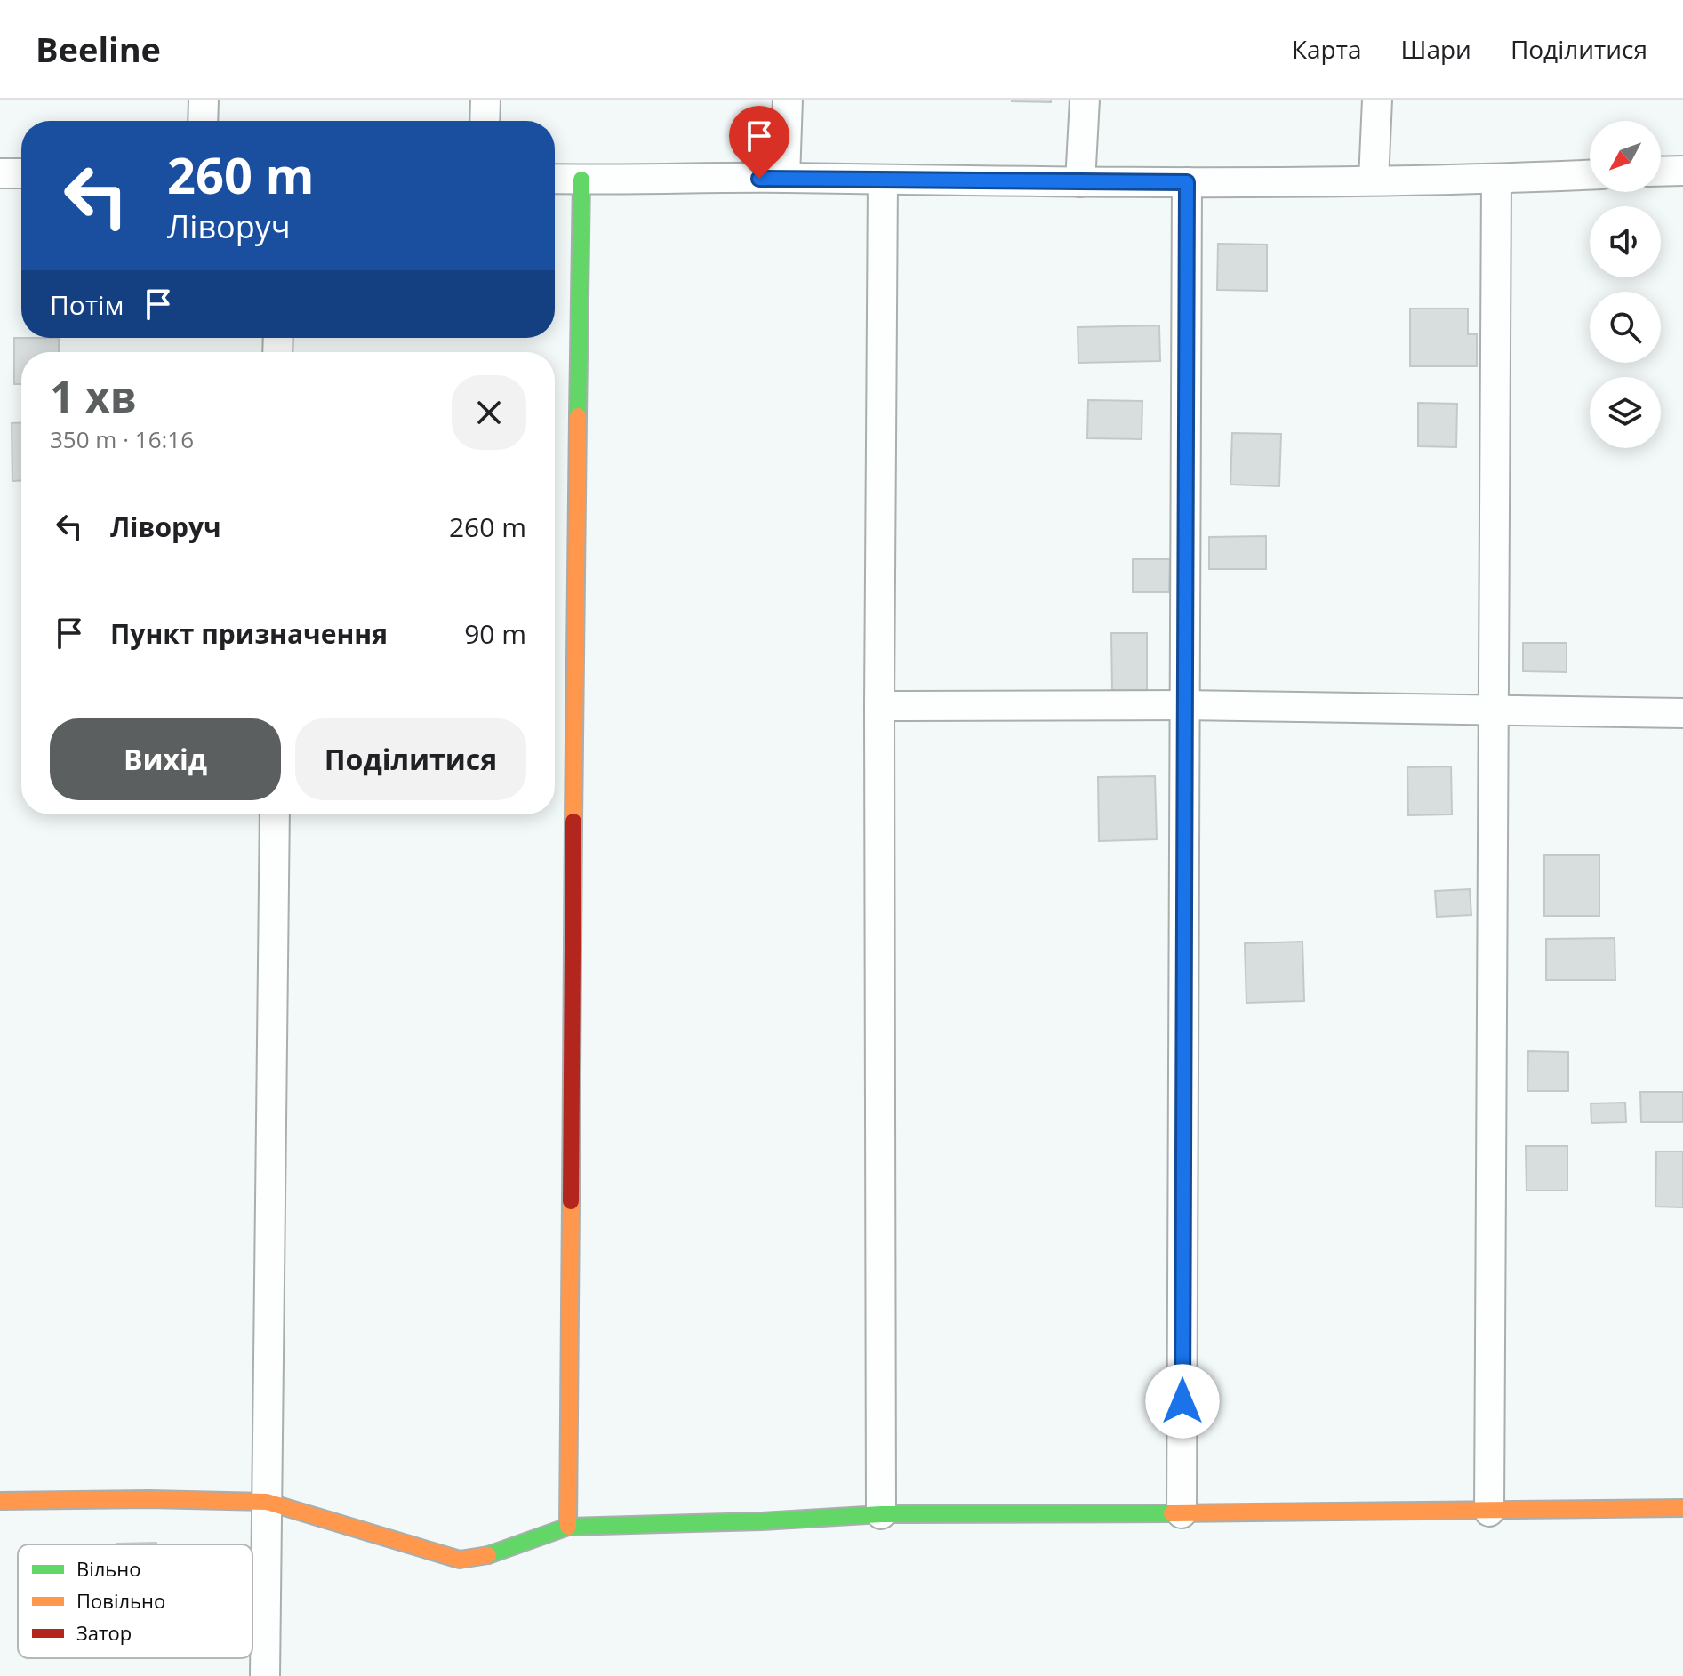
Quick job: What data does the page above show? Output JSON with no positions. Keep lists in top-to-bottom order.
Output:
{
  "legend": ["Вільно", "Повільно", "Затор"],
  "north": "bottom left",
  "page": {
    "header": "Beeline",
    "nav": ["Карта", "Шари", "Поділитися"],
    "turn": ["260 m", "Ліворуч"],
    "then": "Потім",
    "heading": ["1 хв", "350 m · 16:16"],
    "list": [
      {
        "name": "Ліворуч",
        "value": "260 m"
      },
      {
        "name": "Пункт призначення",
        "value": "90 m"
      }
    ],
    "buttons": ["Вихід", "Поділитися"]
  }
}
